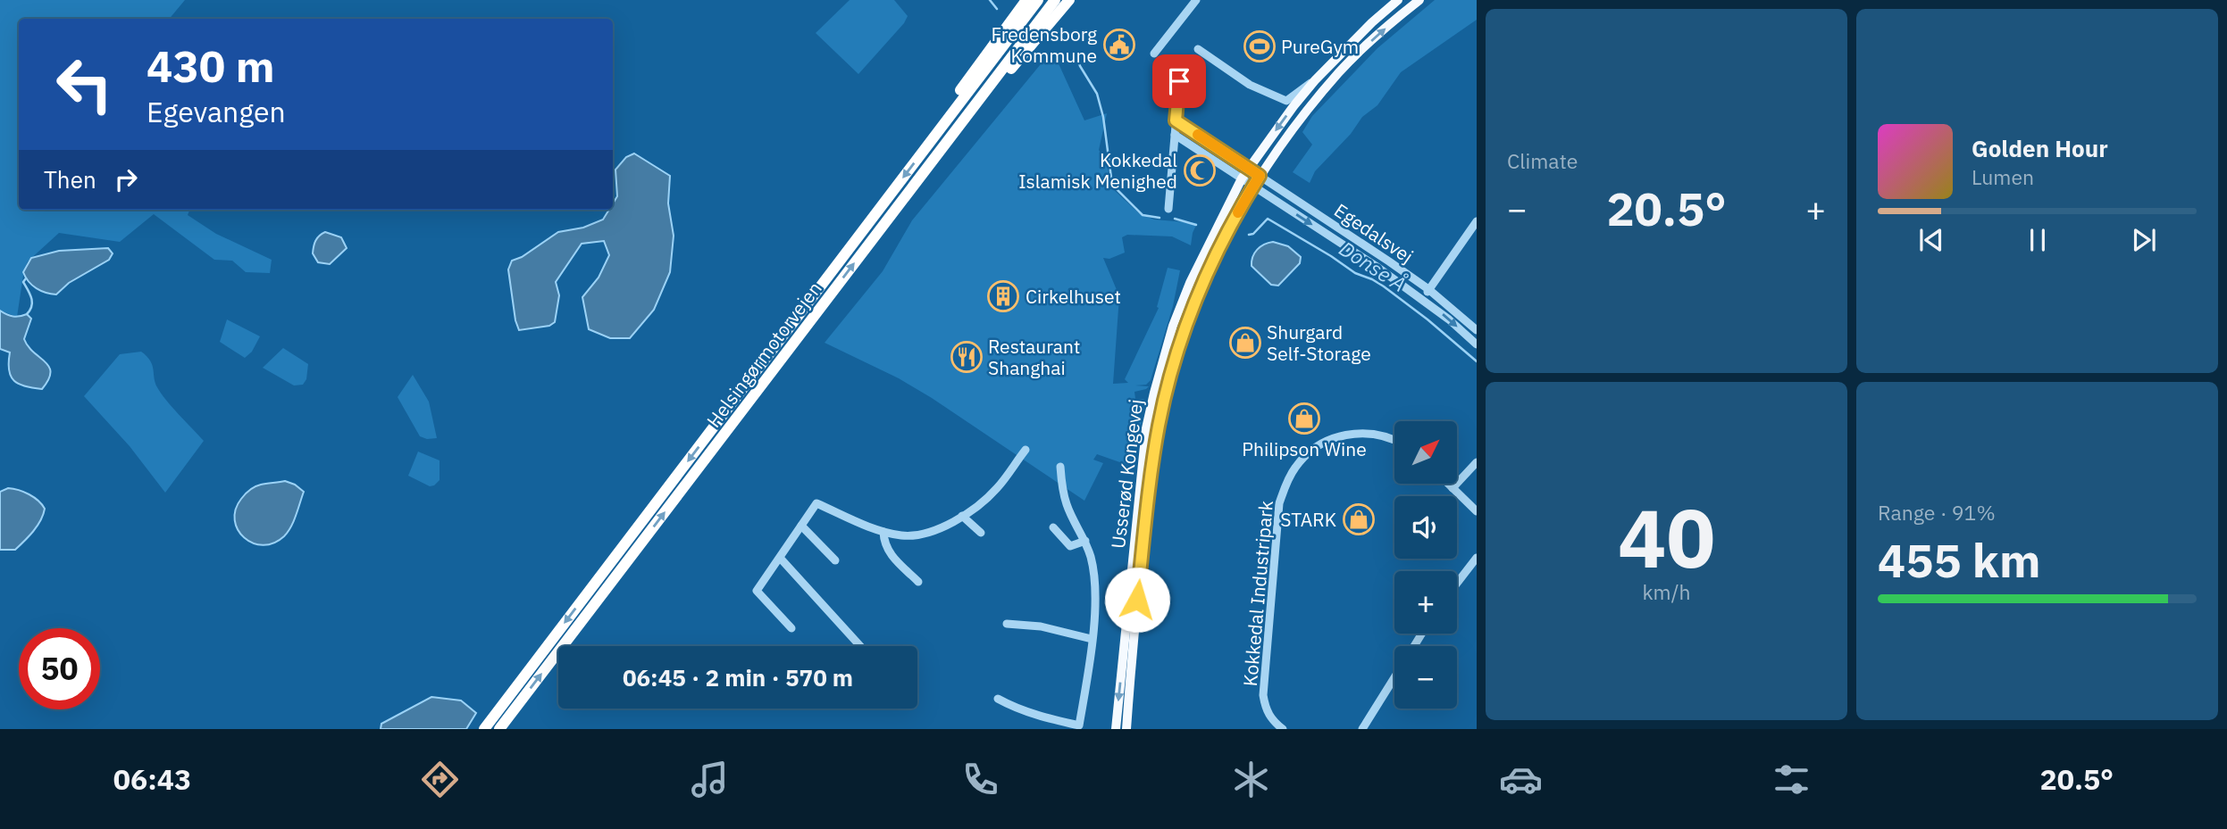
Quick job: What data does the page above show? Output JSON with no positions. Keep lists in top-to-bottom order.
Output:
{
  "streets": {
    "highway": ["Helsingørmotorvejen"],
    "main road": ["Usserød Kongevej"],
    "street": ["Egedalsvej", "Kokkedal Industripark"]
  },
  "crossings": [
    ["Egedalsvej", "Usserød Kongevej"]
  ],
  "water": ["Donse Å"],
  "places": {
    "public building": ["Fredensborg Kommune"],
    "sports": ["PureGym"],
    "mosque": ["Kokkedal Islamisk Menighed"],
    "building": ["Cirkelhuset"],
    "shop": ["Shurgard Self-Storage", "Philipson Wine", "STARK"],
    "restaurant": ["Restaurant Shanghai"]
  },
  "north": "top right",
  "page": {
    "tile": [
      "Climate",
      ["40", "km/h"],
      ["Range · 91%", "455 km"]
    ],
    "turn": ["430 m", "Egevangen"],
    "song": ["Golden Hour", "Lumen"],
    "then": "Then",
    "heat": ["−", "20.5°", "+"],
    "map_buttons": ["+", "−"],
    "limit": "50",
    "trip": "06:45 · 2 min · 570 m",
    "tabs": ["06:43", "20.5°"]
  }
}
